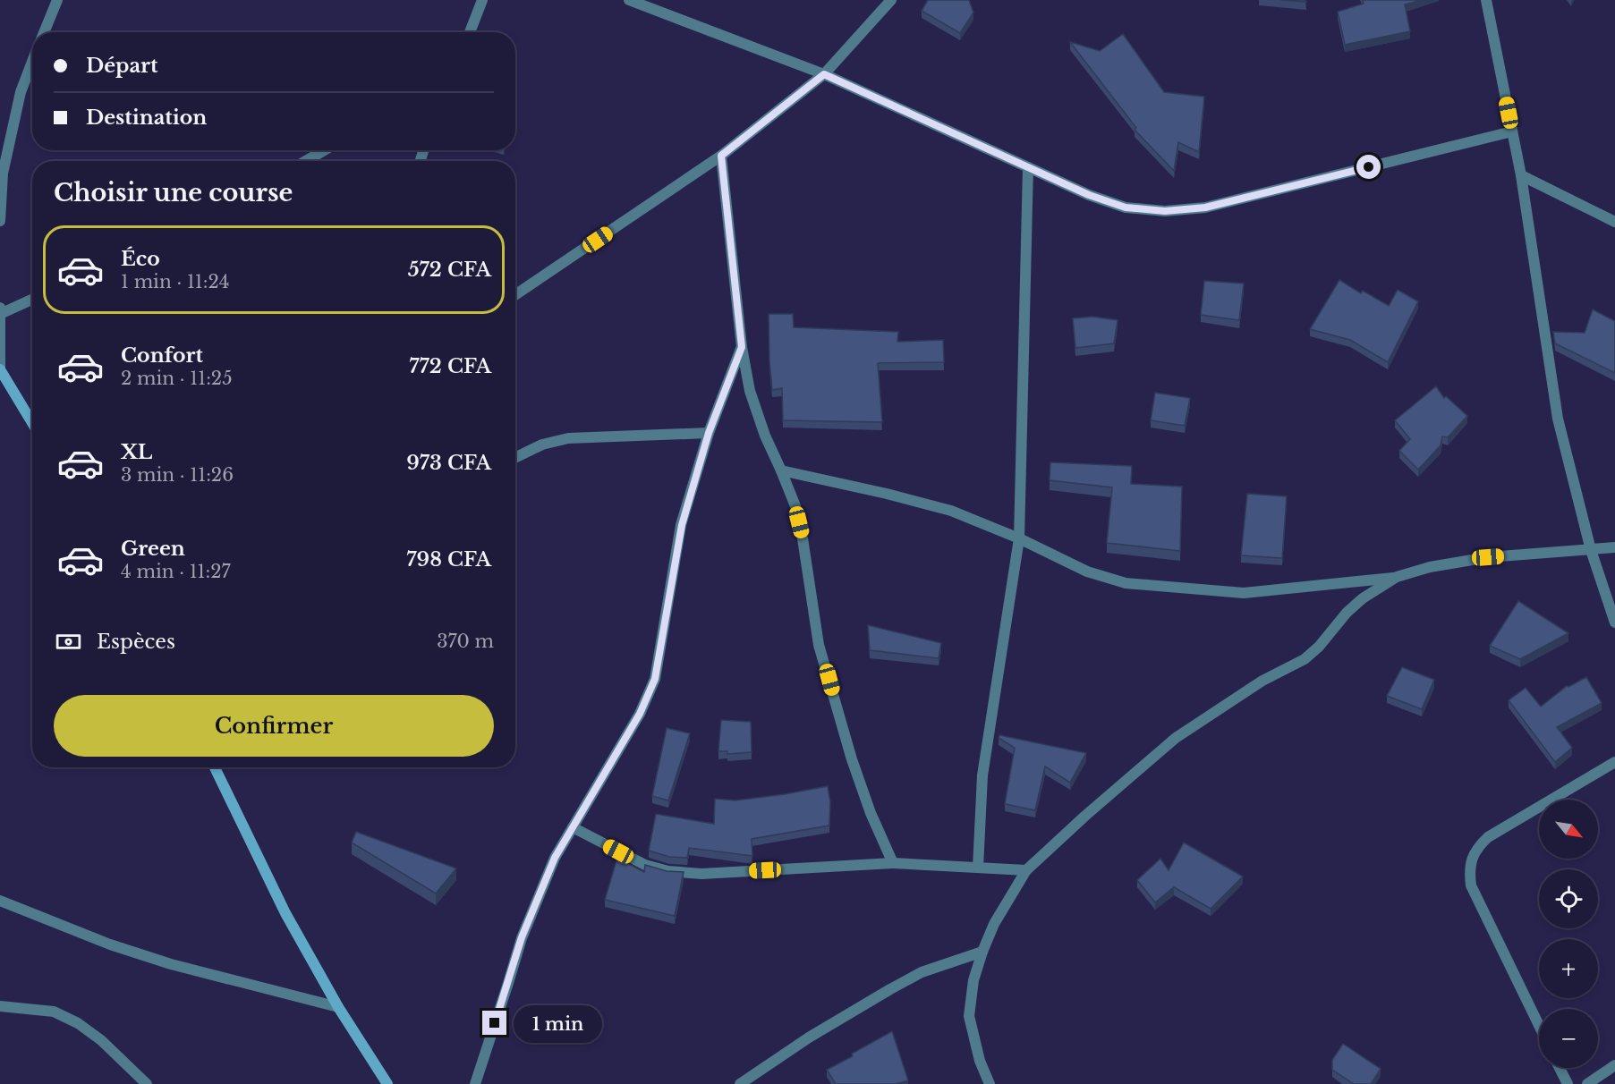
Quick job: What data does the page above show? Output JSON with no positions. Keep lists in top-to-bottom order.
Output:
{
  "north": "bottom right",
  "page": {
    "banner": ["Départ", "Destination"],
    "heading": "Choisir une course",
    "list": [
      {
        "name": "Éco",
        "note": "1 min · 11:24",
        "value": "572 CFA"
      },
      {
        "name": "Confort",
        "note": "2 min · 11:25",
        "value": "772 CFA"
      },
      {
        "name": "XL",
        "note": "3 min · 11:26",
        "value": "973 CFA"
      },
      {
        "name": "Green",
        "note": "4 min · 11:27",
        "value": "798 CFA"
      }
    ],
    "pay": ["Espèces", "370 m"],
    "buttons": "Confirmer",
    "map_buttons": ["+", "−"],
    "bubble": "1 min"
  }
}
